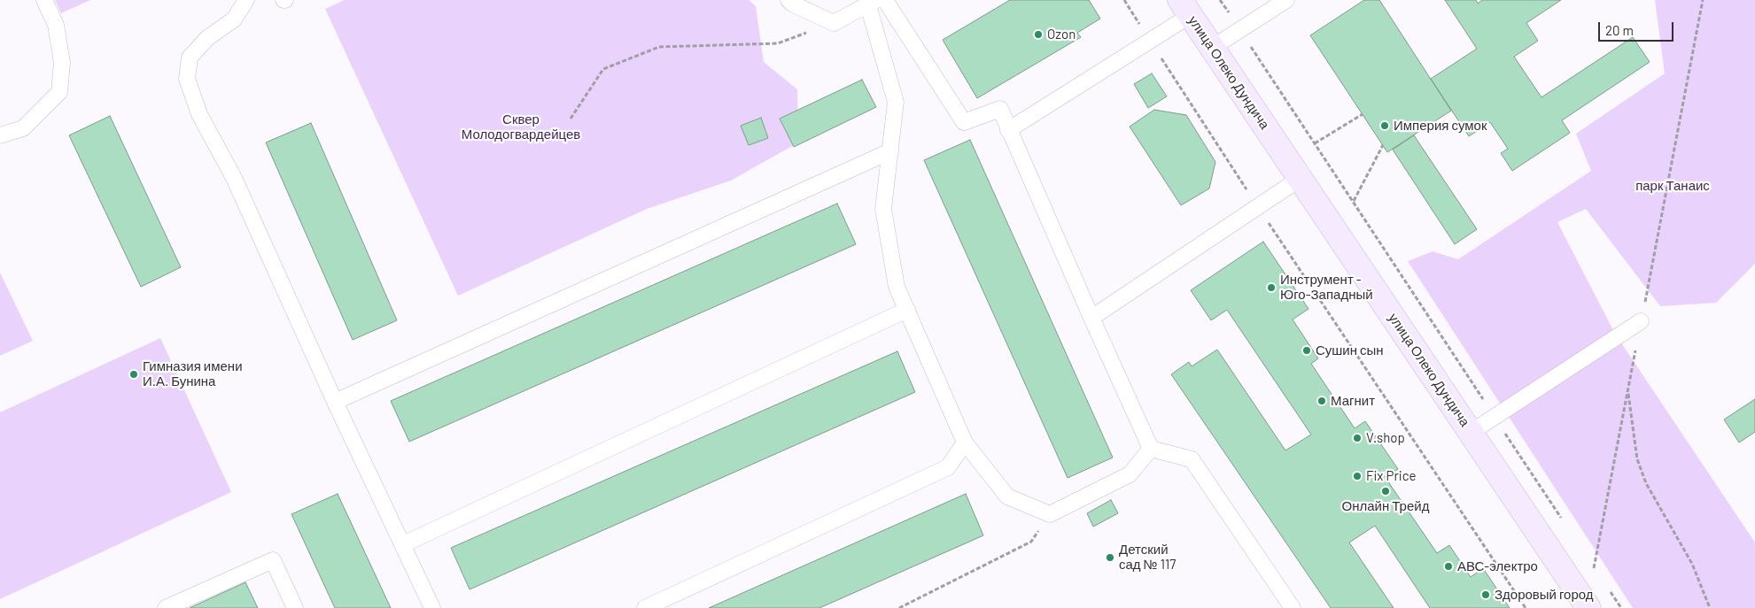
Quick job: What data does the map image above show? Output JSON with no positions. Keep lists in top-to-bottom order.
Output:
{
  "streets": {
    "street": ["улица Олеко Дундича"]
  },
  "parks": ["Сквер Молодогвардейцев", "парк Танаис"],
  "places": [
    "Ozon",
    "Империя сумок",
    "Инструмент - Юго-Западный",
    "Сушин сын",
    "Гимназия имени И.А. Бунина",
    "Магнит",
    "V.shop",
    "Fix Price",
    "Онлайн Трейд",
    "Детский сад № 117",
    "АВС-электро",
    "Здоровый город"
  ],
  "scale_bar": "20 m"
}
